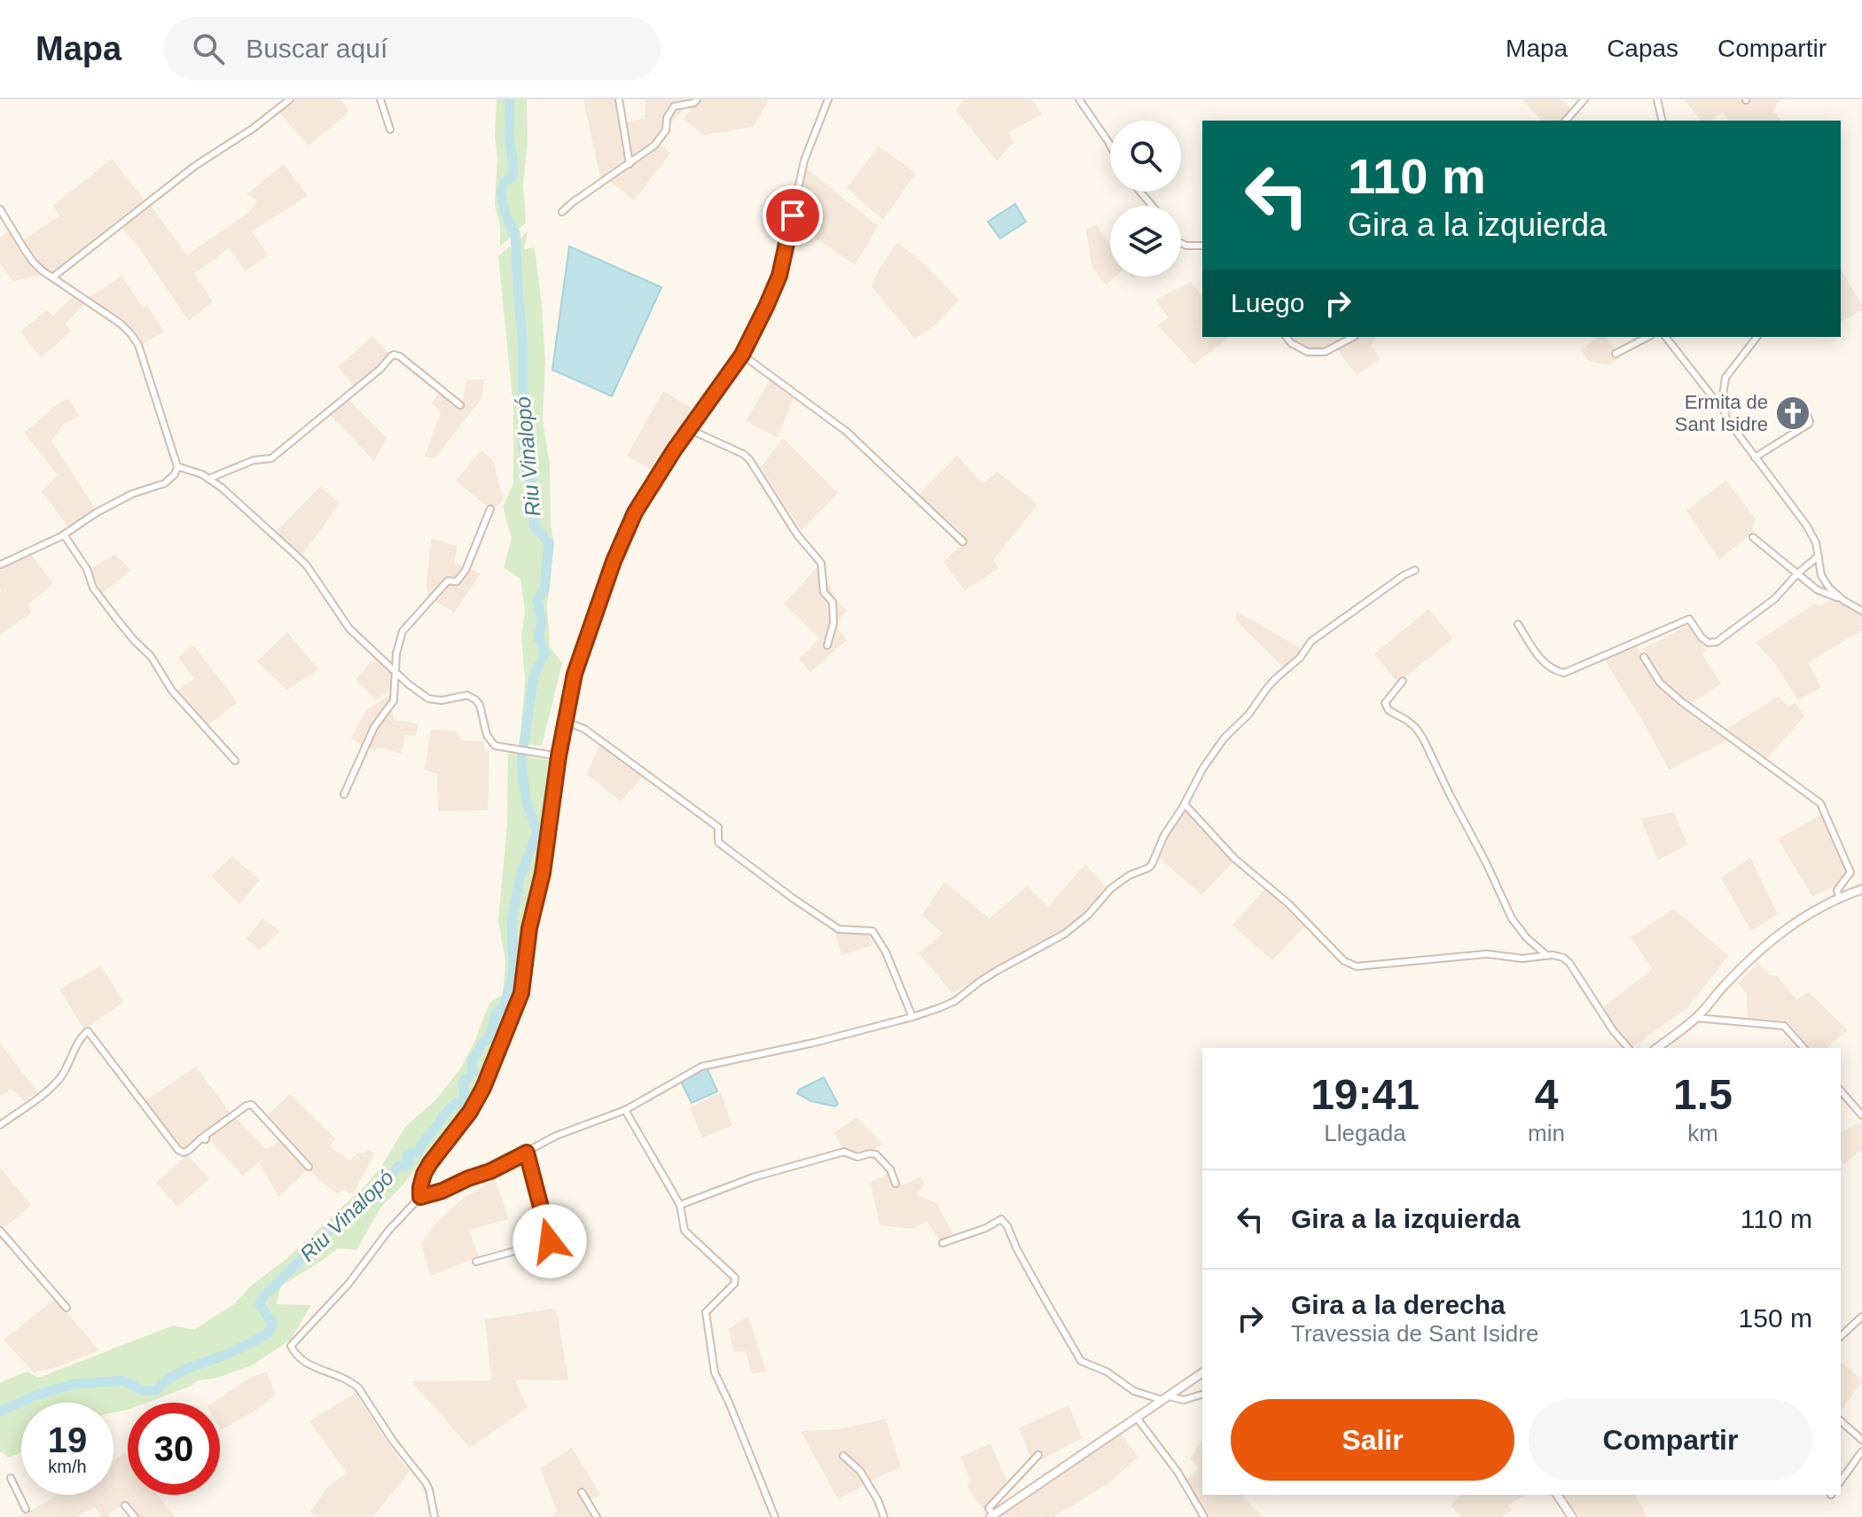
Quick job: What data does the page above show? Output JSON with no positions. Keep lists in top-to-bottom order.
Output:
{
  "water": ["Riu Vinalopó"],
  "places": {
    "church": ["Ermita de Sant Isidre"]
  },
  "page": {
    "header": "Mapa",
    "search": "Buscar aquí",
    "nav": ["Mapa", "Capas", "Compartir"],
    "turn": ["110 m", "Gira a la izquierda"],
    "then": "Luego",
    "eta": [
      "19:41",
      "Llegada",
      "4",
      "min",
      "1.5",
      "km"
    ],
    "list": [
      {
        "name": "Gira a la izquierda",
        "value": "110 m"
      },
      {
        "name": "Gira a la derecha",
        "note": "Travessia de Sant Isidre",
        "value": "150 m"
      }
    ],
    "buttons": ["Salir", "Compartir"],
    "speed": "19 km/h",
    "limit": "30"
  }
}
